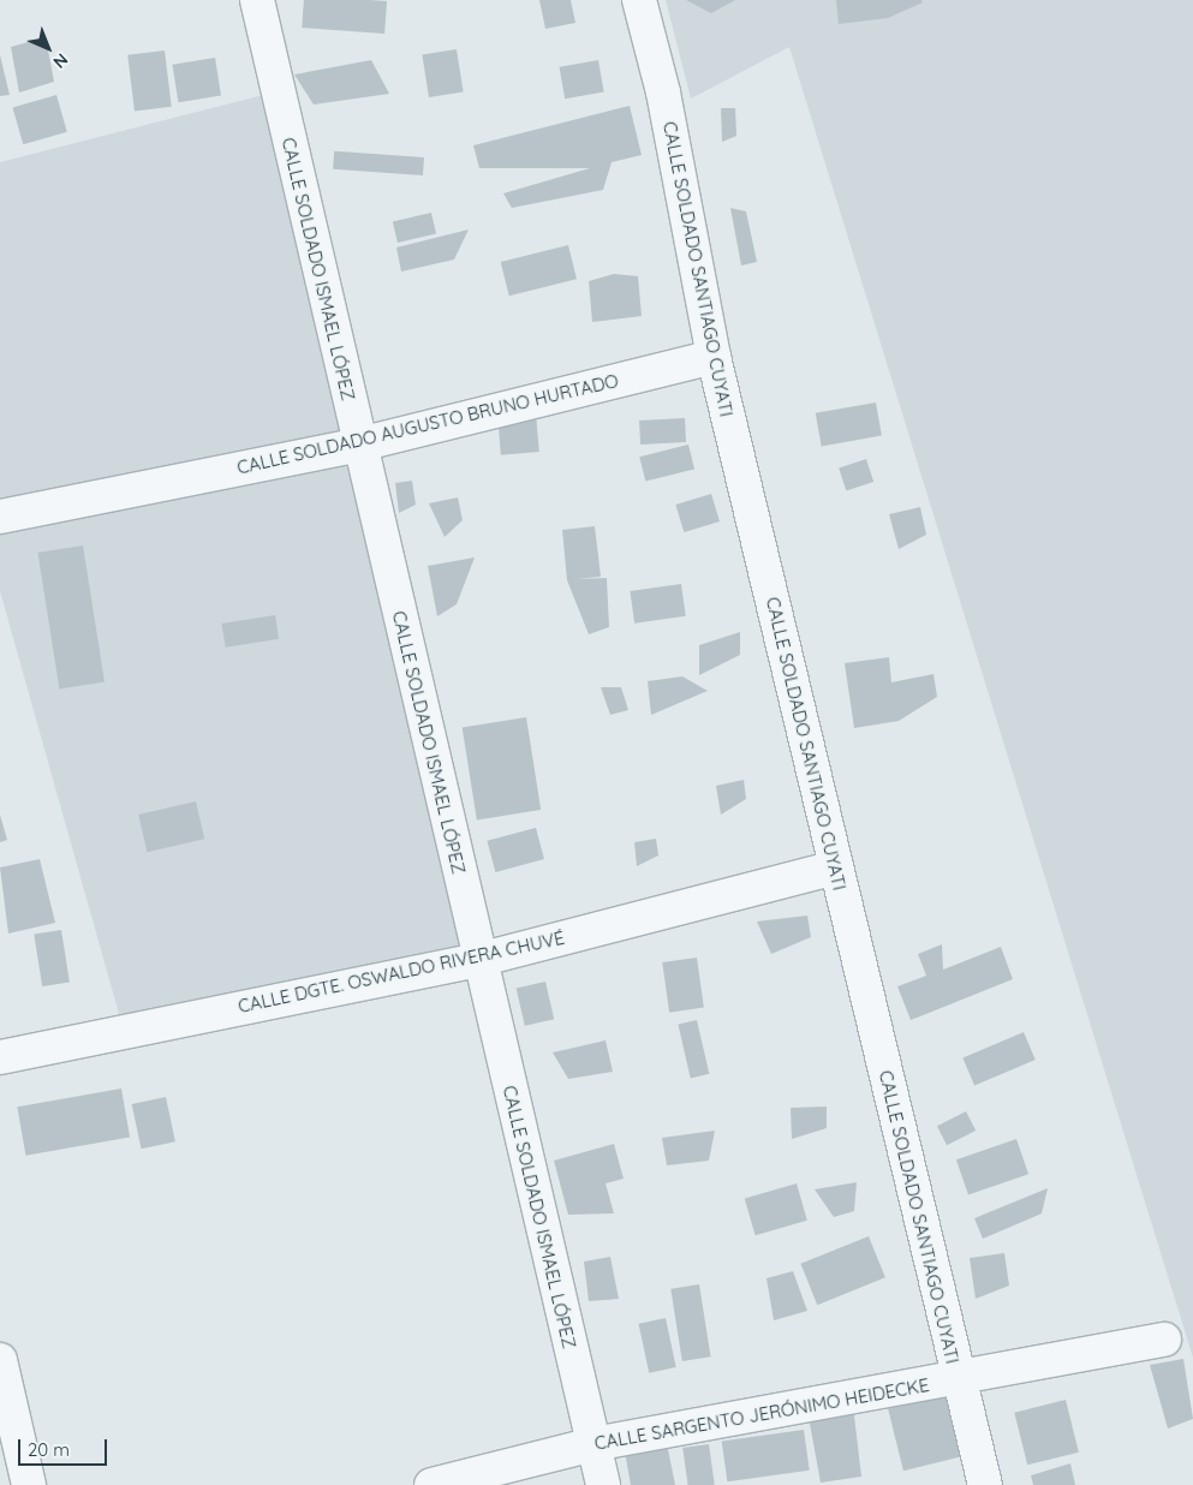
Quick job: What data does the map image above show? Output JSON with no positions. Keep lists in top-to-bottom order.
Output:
{
  "streets": {
    "street": [
      "CALLE SOLDADO ISMAEL LÓPEZ",
      "CALLE SOLDADO SANTIAGO CUYATI",
      "CALLE SOLDADO AUGUSTO BRUNO HURTADO",
      "CALLE DGTE. OSWALDO RIVERA CHUVÉ",
      "CALLE SARGENTO JERÓNIMO HEIDECKE"
    ]
  },
  "crossings": [
    ["CALLE SOLDADO ISMAEL LÓPEZ", "CALLE SOLDADO AUGUSTO BRUNO HURTADO"],
    ["CALLE SOLDADO ISMAEL LÓPEZ", "CALLE DGTE. OSWALDO RIVERA CHUVÉ"],
    ["CALLE SOLDADO ISMAEL LÓPEZ", "CALLE SARGENTO JERÓNIMO HEIDECKE"],
    ["CALLE SOLDADO SANTIAGO CUYATI", "CALLE SOLDADO AUGUSTO BRUNO HURTADO"],
    ["CALLE SOLDADO SANTIAGO CUYATI", "CALLE DGTE. OSWALDO RIVERA CHUVÉ"],
    ["CALLE SOLDADO SANTIAGO CUYATI", "CALLE SARGENTO JERÓNIMO HEIDECKE"]
  ],
  "scale_bar": "20 m",
  "north": "bottom right"
}
